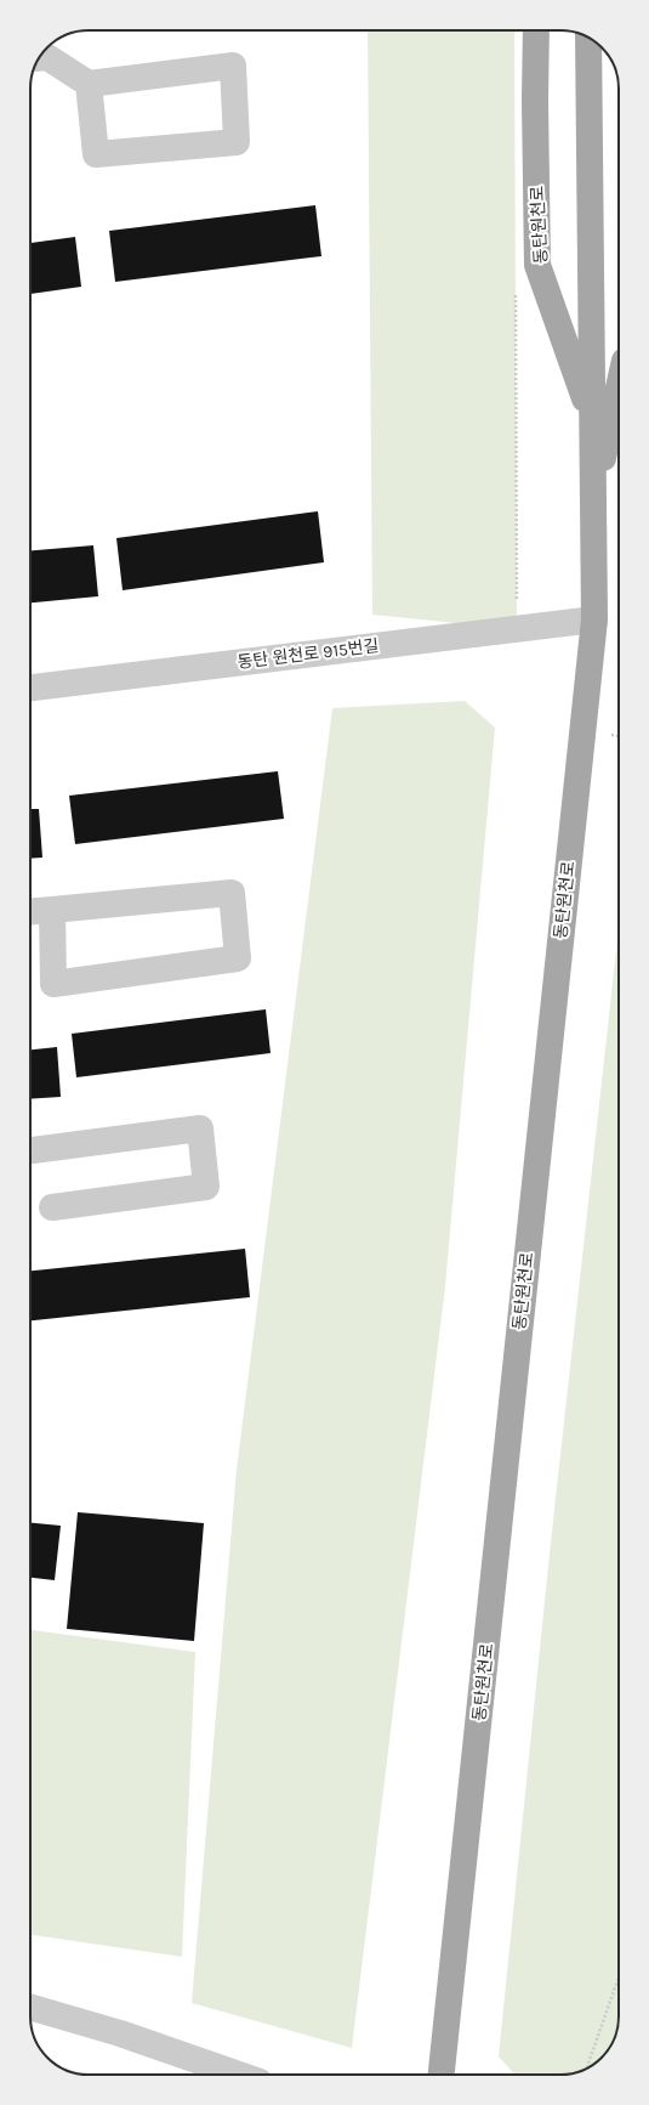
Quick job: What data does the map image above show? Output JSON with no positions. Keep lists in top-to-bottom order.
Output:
{
  "streets": {
    "main road": ["동탄원천로"],
    "street": ["동탄 원천로 915번길"]
  },
  "crossings": [
    ["동탄원천로", "동탄 원천로 915번길"]
  ]
}
